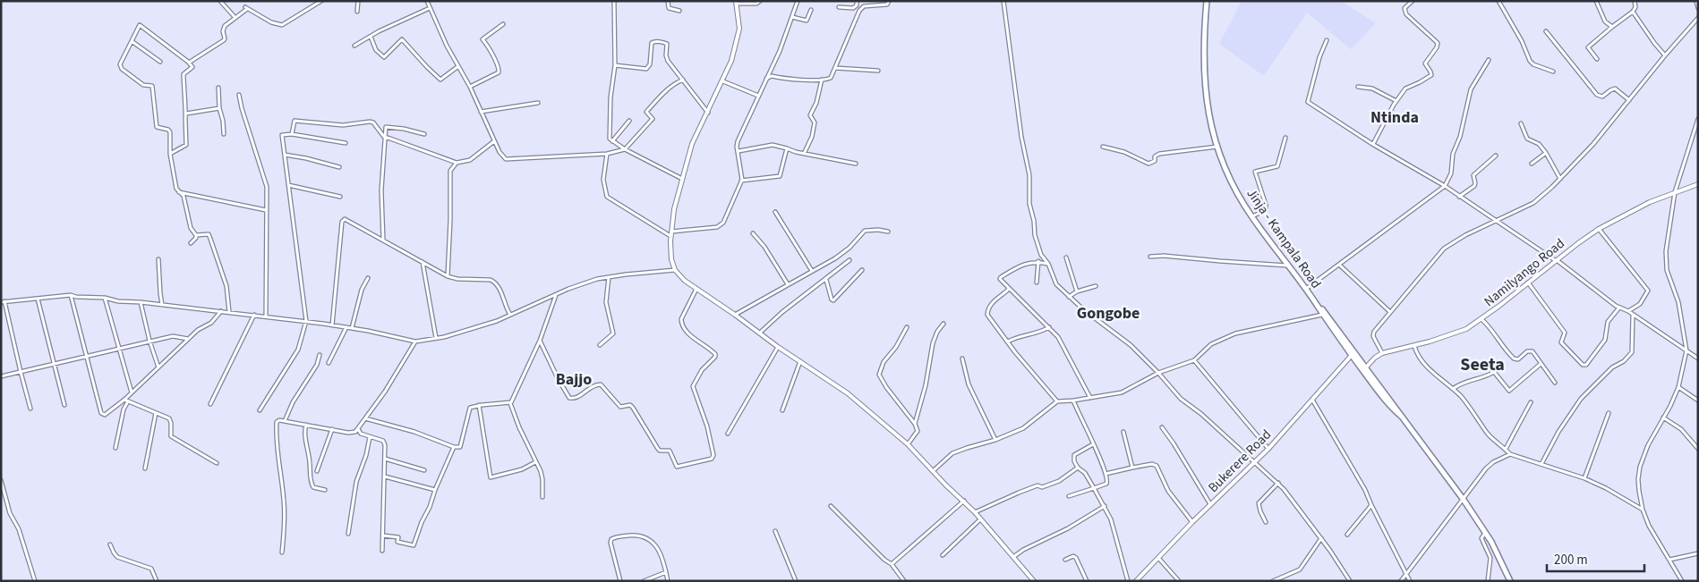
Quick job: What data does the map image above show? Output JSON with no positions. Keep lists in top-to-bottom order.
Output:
{
  "streets": {
    "highway": ["Jinja - Kampala Road"],
    "street": ["Namilyango Road", "Bukerere Road"]
  },
  "crossings": [
    ["Jinja - Kampala Road", "Namilyango Road"],
    ["Jinja - Kampala Road", "Bukerere Road"]
  ],
  "districts": [
    "Ntinda",
    "Gongobe",
    "Seeta",
    "Bajjo"
  ],
  "scale_bar": "200 m"
}
